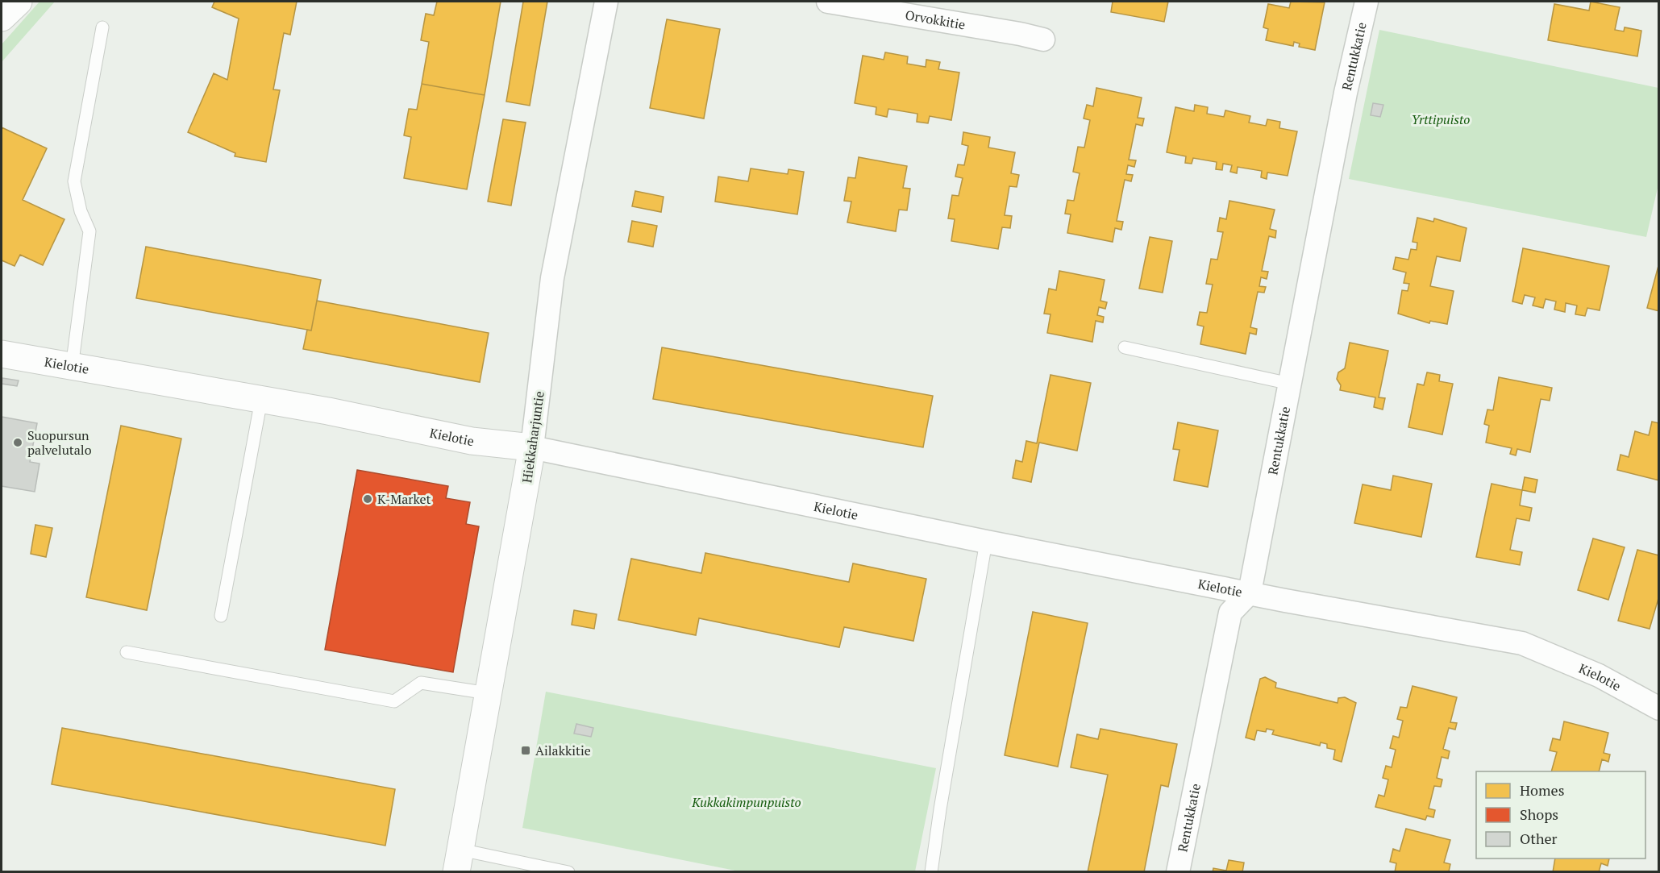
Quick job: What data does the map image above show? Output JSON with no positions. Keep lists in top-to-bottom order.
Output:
{
  "streets": {
    "street": [
      "Orvokkitie",
      "Rentukkatie",
      "Kielotie",
      "Hiekkaharjuntie"
    ]
  },
  "crossings": [
    ["Rentukkatie", "Kielotie"],
    ["Kielotie", "Hiekkaharjuntie"]
  ],
  "parks": ["Yrttipuisto", "Kukkakimpunpuisto"],
  "places": {
    "other": ["Suopursun palvelutalo", "K-Market"],
    "transit": ["Ailakkitie"]
  },
  "legend": ["Homes", "Shops", "Other"]
}
